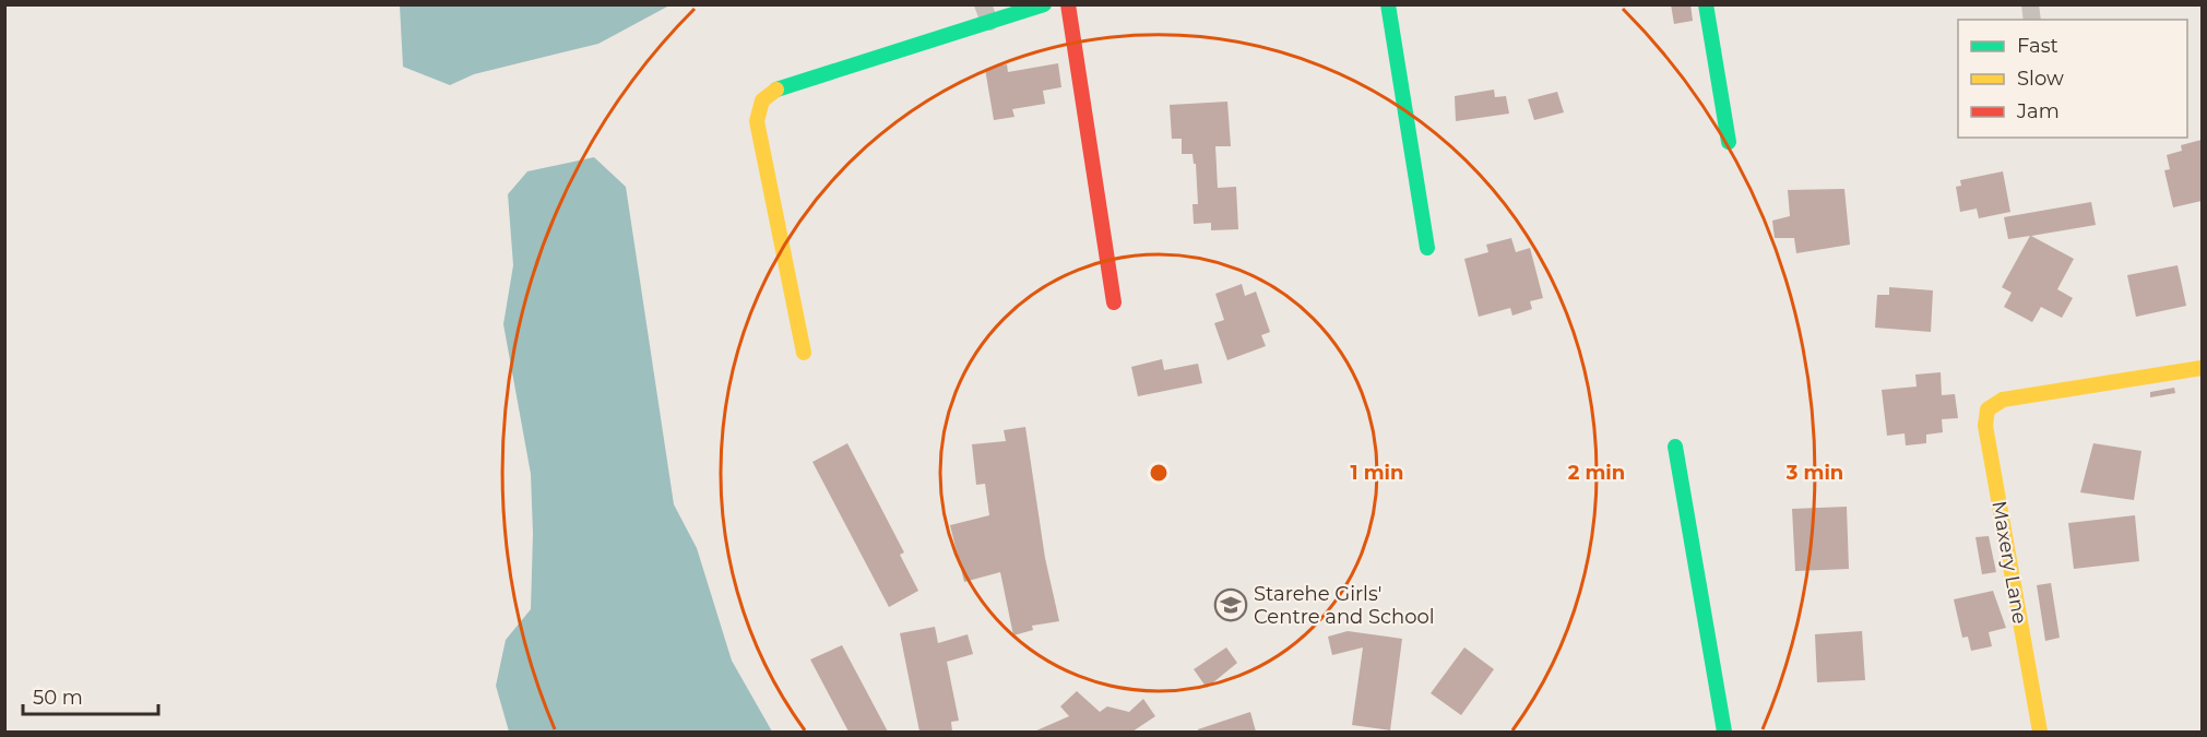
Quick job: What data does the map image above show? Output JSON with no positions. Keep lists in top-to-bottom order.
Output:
{
  "streets": {
    "street": ["Maxery Lane"]
  },
  "places": {
    "school or university": ["Starehe Girls' Centre and School"]
  },
  "legend": ["Fast", "Slow", "Jam"],
  "scale_bar": "50 m",
  "rings": ["1 min", "2 min", "3 min"]
}
